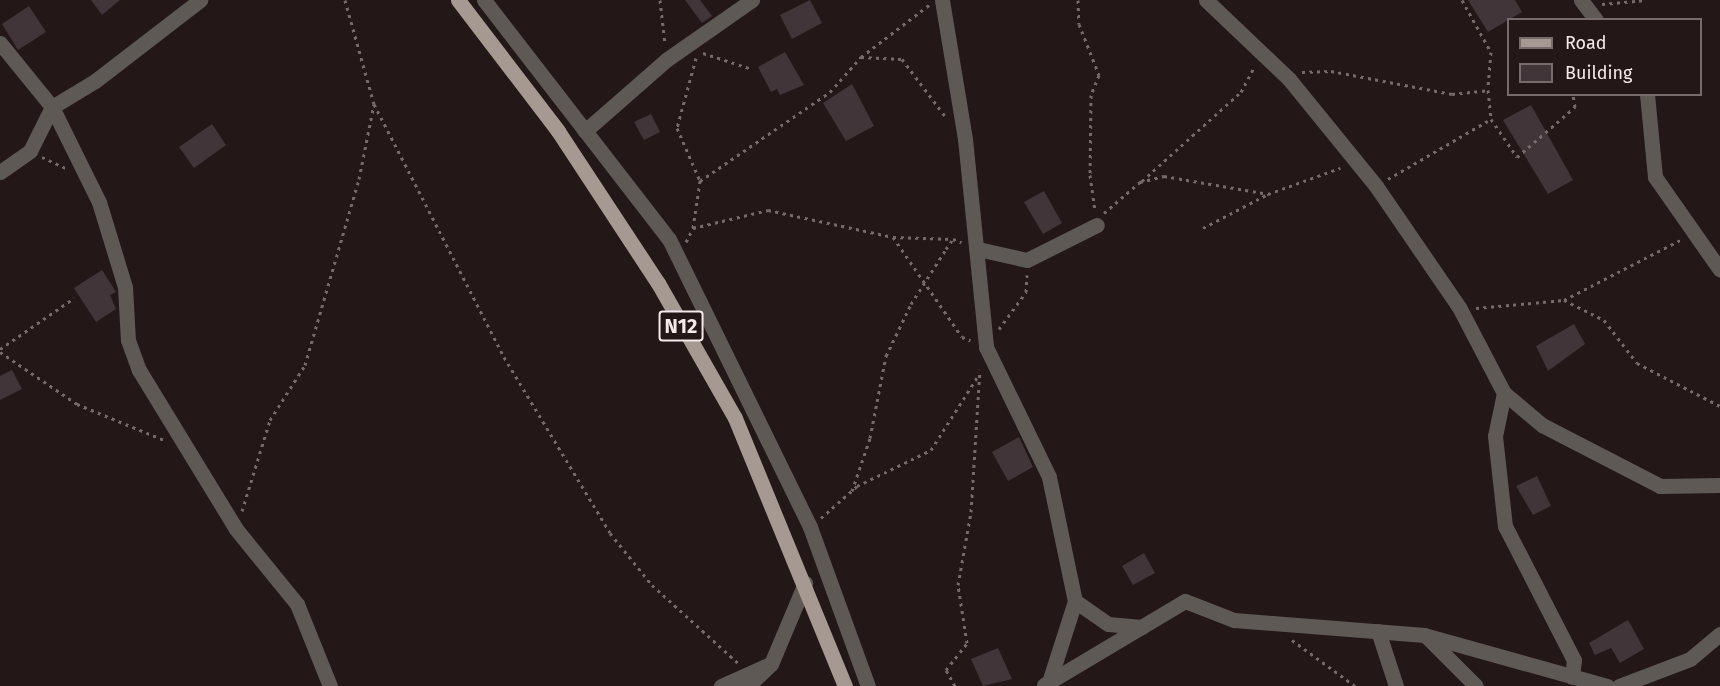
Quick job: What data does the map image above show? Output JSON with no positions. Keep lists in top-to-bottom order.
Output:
{
  "streets": {
    "main road": ["N12"]
  },
  "legend": ["Road", "Building"]
}
